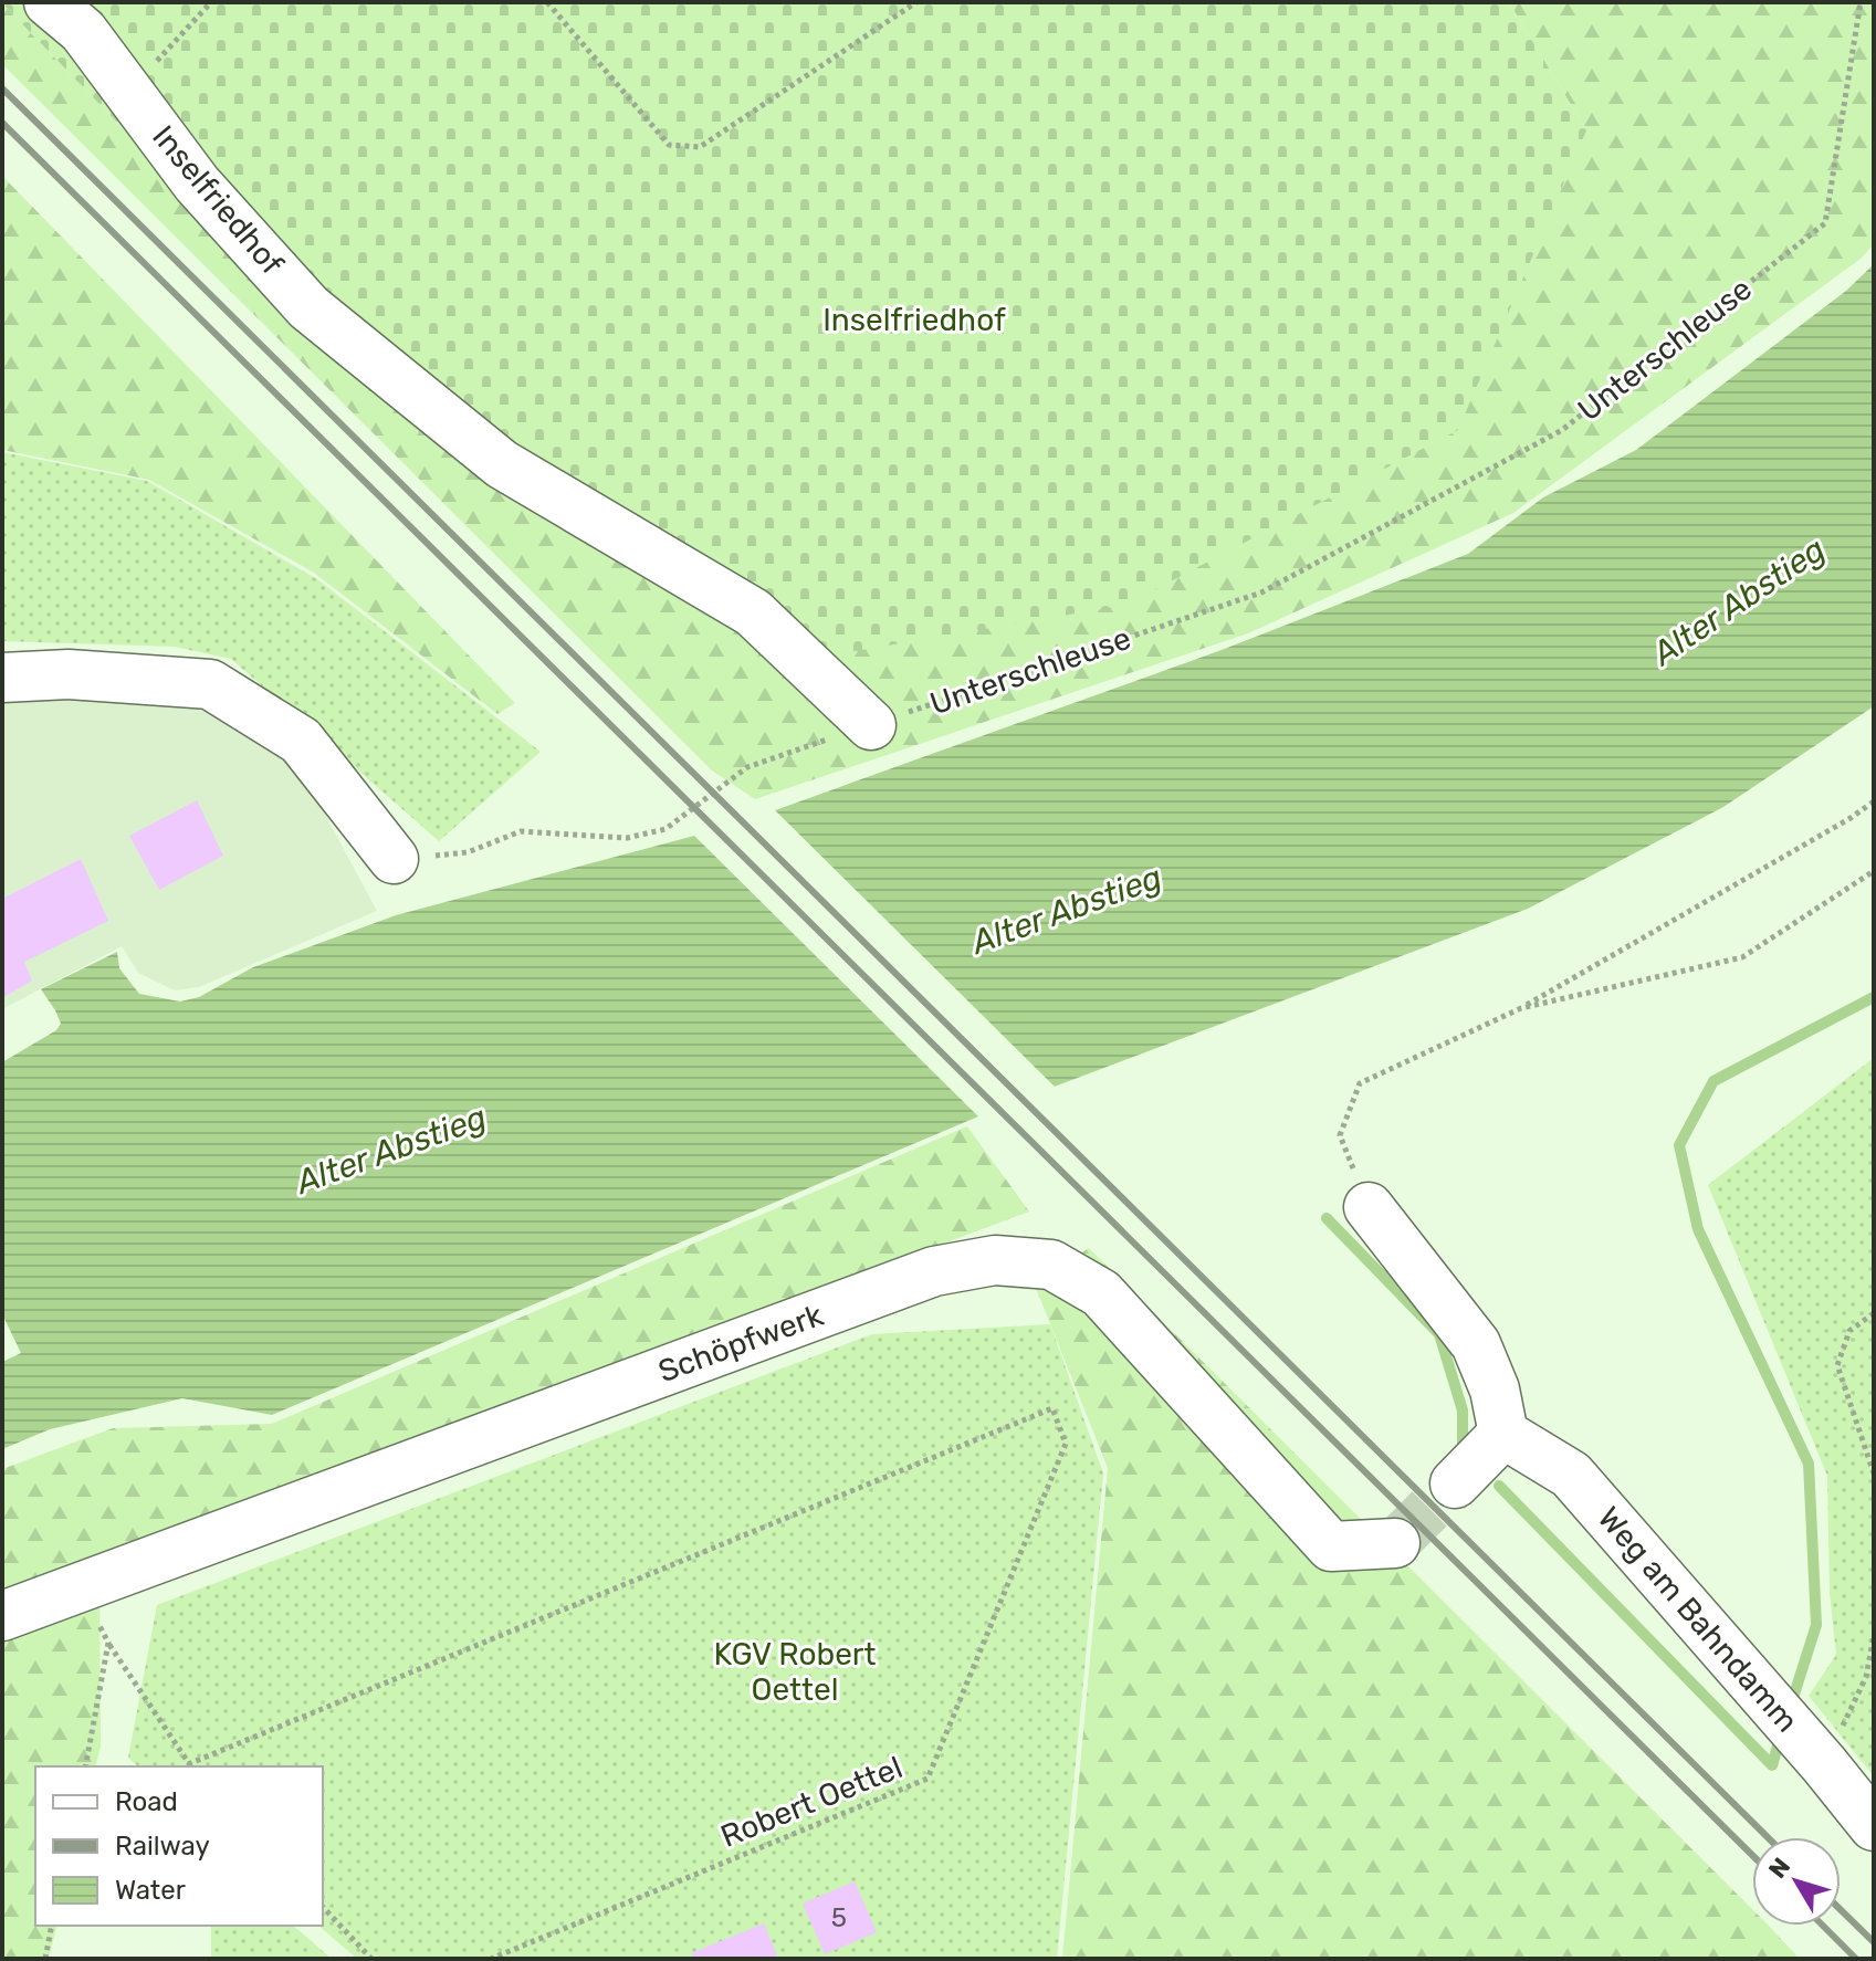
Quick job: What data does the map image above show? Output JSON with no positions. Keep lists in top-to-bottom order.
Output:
{
  "streets": {
    "street": ["Inselfriedhof", "Schöpfwerk", "Weg am Bahndamm"],
    "path": ["Unterschleuse", "Robert Oettel"]
  },
  "crossings": [
    ["Inselfriedhof", "Unterschleuse"]
  ],
  "water": ["Alter Abstieg"],
  "parks": ["Inselfriedhof", "KGV Robert Oettel"],
  "house_numbers": ["5"],
  "legend": ["Road", "Railway", "Water"],
  "north": "top left"
}
